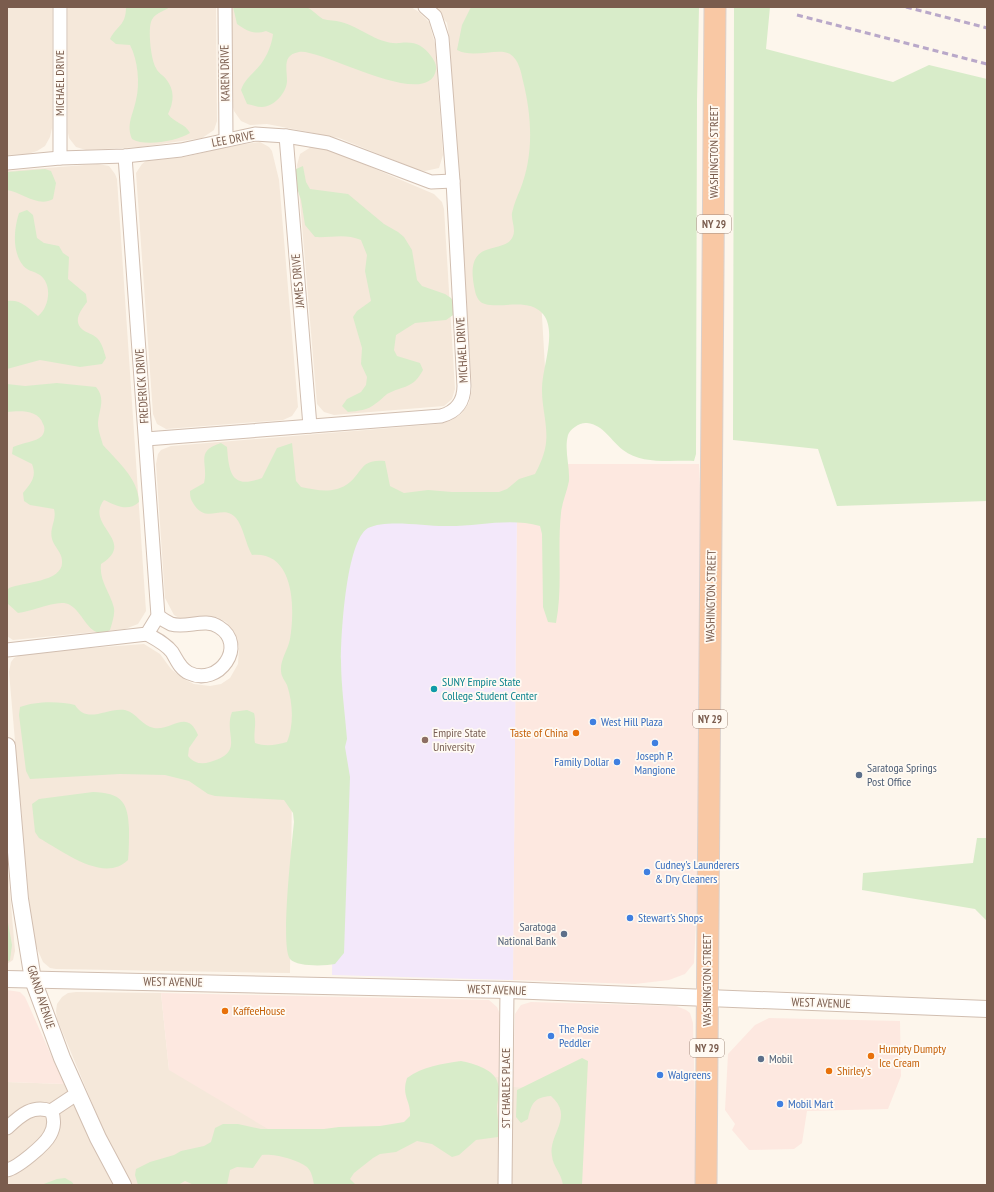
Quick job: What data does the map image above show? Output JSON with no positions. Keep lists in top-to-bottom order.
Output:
{
  "streets": {
    "highway": ["WASHINGTON STREET", "NY 29"],
    "street": [
      "KAREN DRIVE",
      "MICHAEL DRIVE",
      "LEE DRIVE",
      "JAMES DRIVE",
      "FREDERICK DRIVE",
      "WEST AVENUE",
      "GRAND AVENUE",
      "ST CHARLES PLACE"
    ]
  },
  "crossings": [
    ["KAREN DRIVE", "LEE DRIVE"],
    ["MICHAEL DRIVE", "LEE DRIVE"],
    ["MICHAEL DRIVE", "JAMES DRIVE"],
    ["MICHAEL DRIVE", "FREDERICK DRIVE"],
    ["LEE DRIVE", "JAMES DRIVE"],
    ["LEE DRIVE", "FREDERICK DRIVE"],
    ["WASHINGTON STREET", "WEST AVENUE"],
    ["WEST AVENUE", "GRAND AVENUE"],
    ["WEST AVENUE", "ST CHARLES PLACE"]
  ],
  "places": [
    "SUNY Empire State College Student Center",
    "West Hill Plaza",
    "Taste of China",
    "Empire State University",
    "Joseph P. Mangione",
    "Family Dollar",
    "Saratoga Springs Post Office",
    "Cudney's Launderers & Dry Cleaners",
    "Stewart's Shops",
    "Saratoga National Bank",
    "KaffeeHouse",
    "The Posie Peddler",
    "Humpty Dumpty Ice Cream",
    "Mobil",
    "Shirley's",
    "Walgreens",
    "Mobil Mart"
  ]
}
